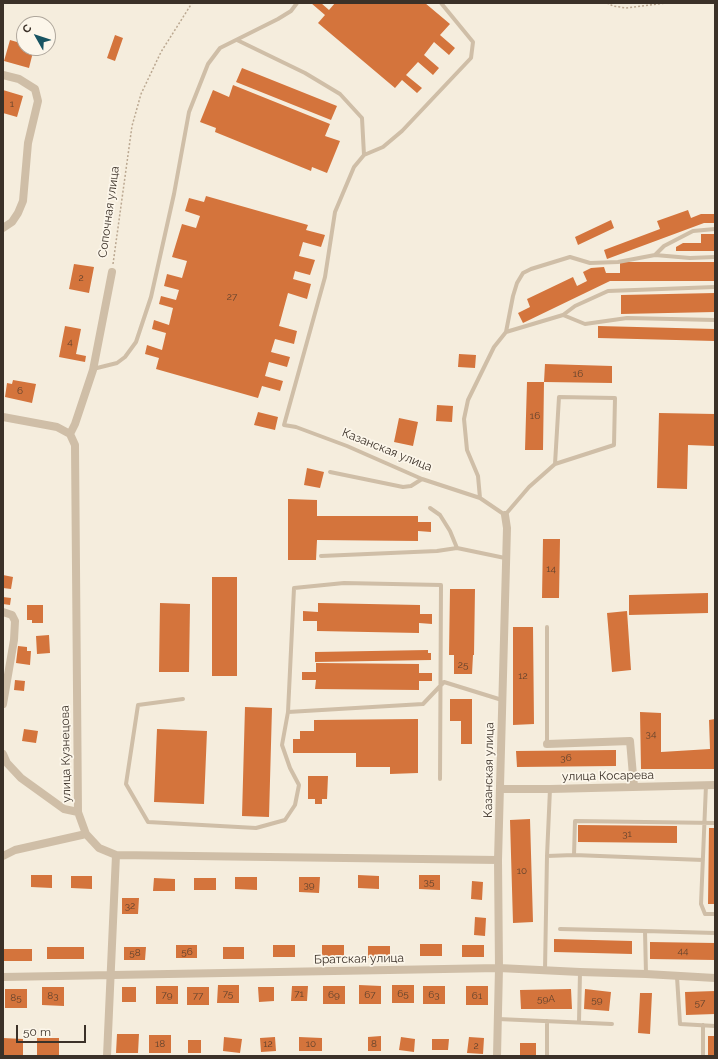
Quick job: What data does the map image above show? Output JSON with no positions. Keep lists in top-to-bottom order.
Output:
{
  "streets": {
    "street": [
      "Сопочная улица",
      "Казанская улица",
      "улица Кузнецова",
      "улица Косарева",
      "Братская улица"
    ]
  },
  "crossings": [
    ["Сопочная улица", "улица Кузнецова"],
    ["Казанская улица", "улица Косарева"],
    ["Казанская улица", "Братская улица"]
  ],
  "house_numbers": [
    "1",
    "2",
    "27",
    "4",
    "16",
    "6",
    "16",
    "14",
    "25",
    "12",
    "34",
    "36",
    "31",
    "10",
    "35",
    "39",
    "32",
    "44",
    "56",
    "58",
    "75",
    "71",
    "65",
    "79",
    "69",
    "67",
    "63",
    "83",
    "77",
    "61",
    "85",
    "59А",
    "59",
    "57",
    "18",
    "12",
    "10",
    "8",
    "2"
  ],
  "scale_bar": "50 m",
  "north": "top left"
}
